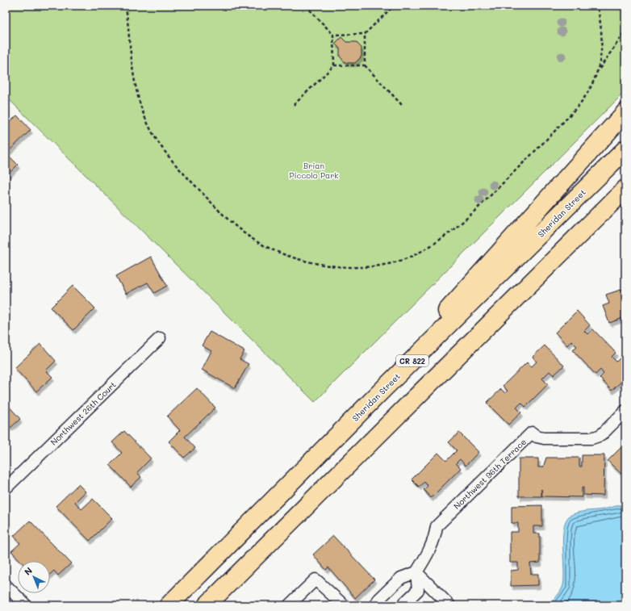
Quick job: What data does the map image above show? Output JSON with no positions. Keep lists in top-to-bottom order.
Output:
{
  "streets": {
    "main road": ["Sheridan Street", "CR 822"],
    "street": ["Northwest 26th Court", "Northwest 96th Terrace"]
  },
  "parks": ["Brian Piccolo Park"],
  "north": "top left"
}
